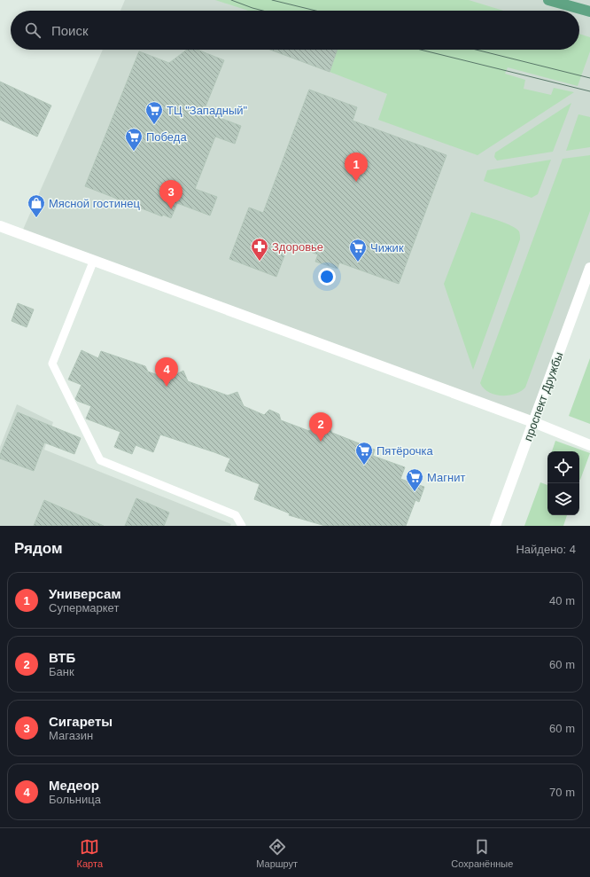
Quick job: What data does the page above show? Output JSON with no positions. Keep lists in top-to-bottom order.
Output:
{
  "streets": {
    "street": ["проспект Дружбы"]
  },
  "places": {
    "supermarket": [
      "ТЦ \"Западный\"",
      "Победа",
      "Чижик",
      "Пятёрочка",
      "Магнит"
    ],
    "shop": ["Мясной гостинец"],
    "pharmacy": ["Здоровье"]
  },
  "page": {
    "search": "Поиск",
    "pins": [
      "1",
      "3",
      "4",
      "2"
    ],
    "heading": ["Рядом", "Найдено: 4"],
    "list": [
      {
        "mark": "1",
        "name": "Универсам",
        "note": "Супермаркет",
        "value": "40 m"
      },
      {
        "mark": "2",
        "name": "ВТБ",
        "note": "Банк",
        "value": "60 m"
      },
      {
        "mark": "3",
        "name": "Сигареты",
        "note": "Магазин",
        "value": "60 m"
      },
      {
        "mark": "4",
        "name": "Медеор",
        "note": "Больница",
        "value": "70 m"
      }
    ],
    "nav": ["Карта", "Маршрут", "Сохранённые"]
  }
}
